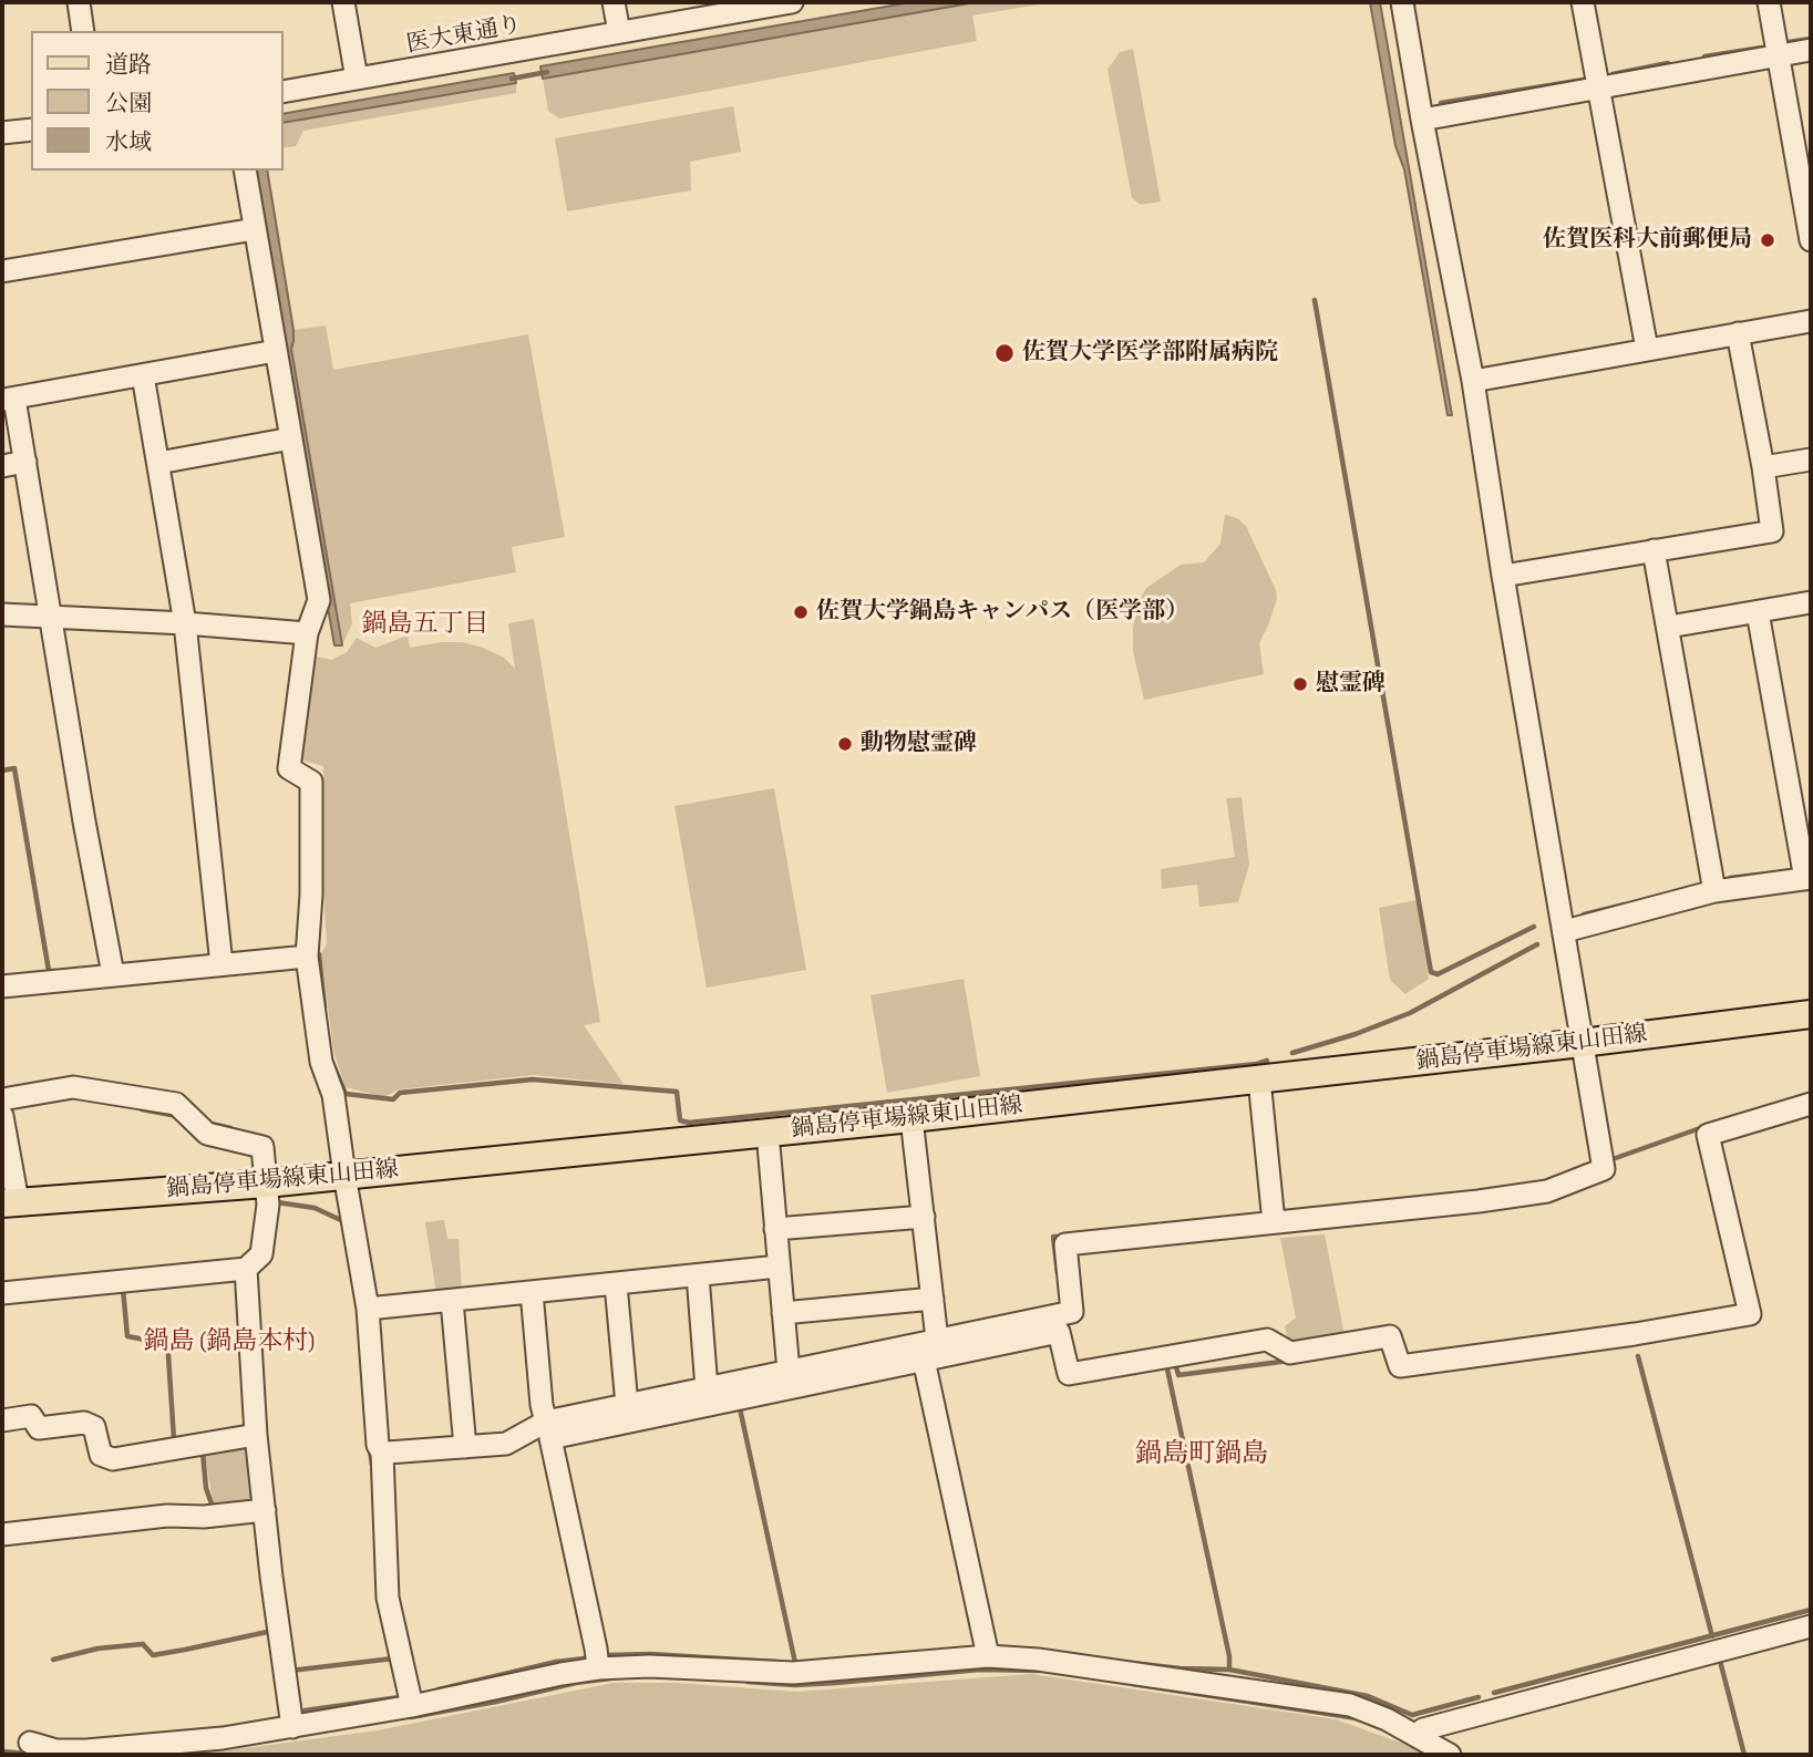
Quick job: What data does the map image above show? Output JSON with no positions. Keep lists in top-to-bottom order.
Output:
{
  "streets": {
    "main road": ["鍋島停車場線東山田線"],
    "street": ["医大東通り"]
  },
  "districts": ["鍋島五丁目", "鍋島 (鍋島本村)", "鍋島町鍋島"],
  "places": [
    "佐賀医科大前郵便局",
    "佐賀大学医学部附属病院",
    "佐賀大学鍋島キャンパス（医学部）",
    "慰霊碑",
    "動物慰霊碑"
  ],
  "legend": ["道路", "公園", "水域"]
}
